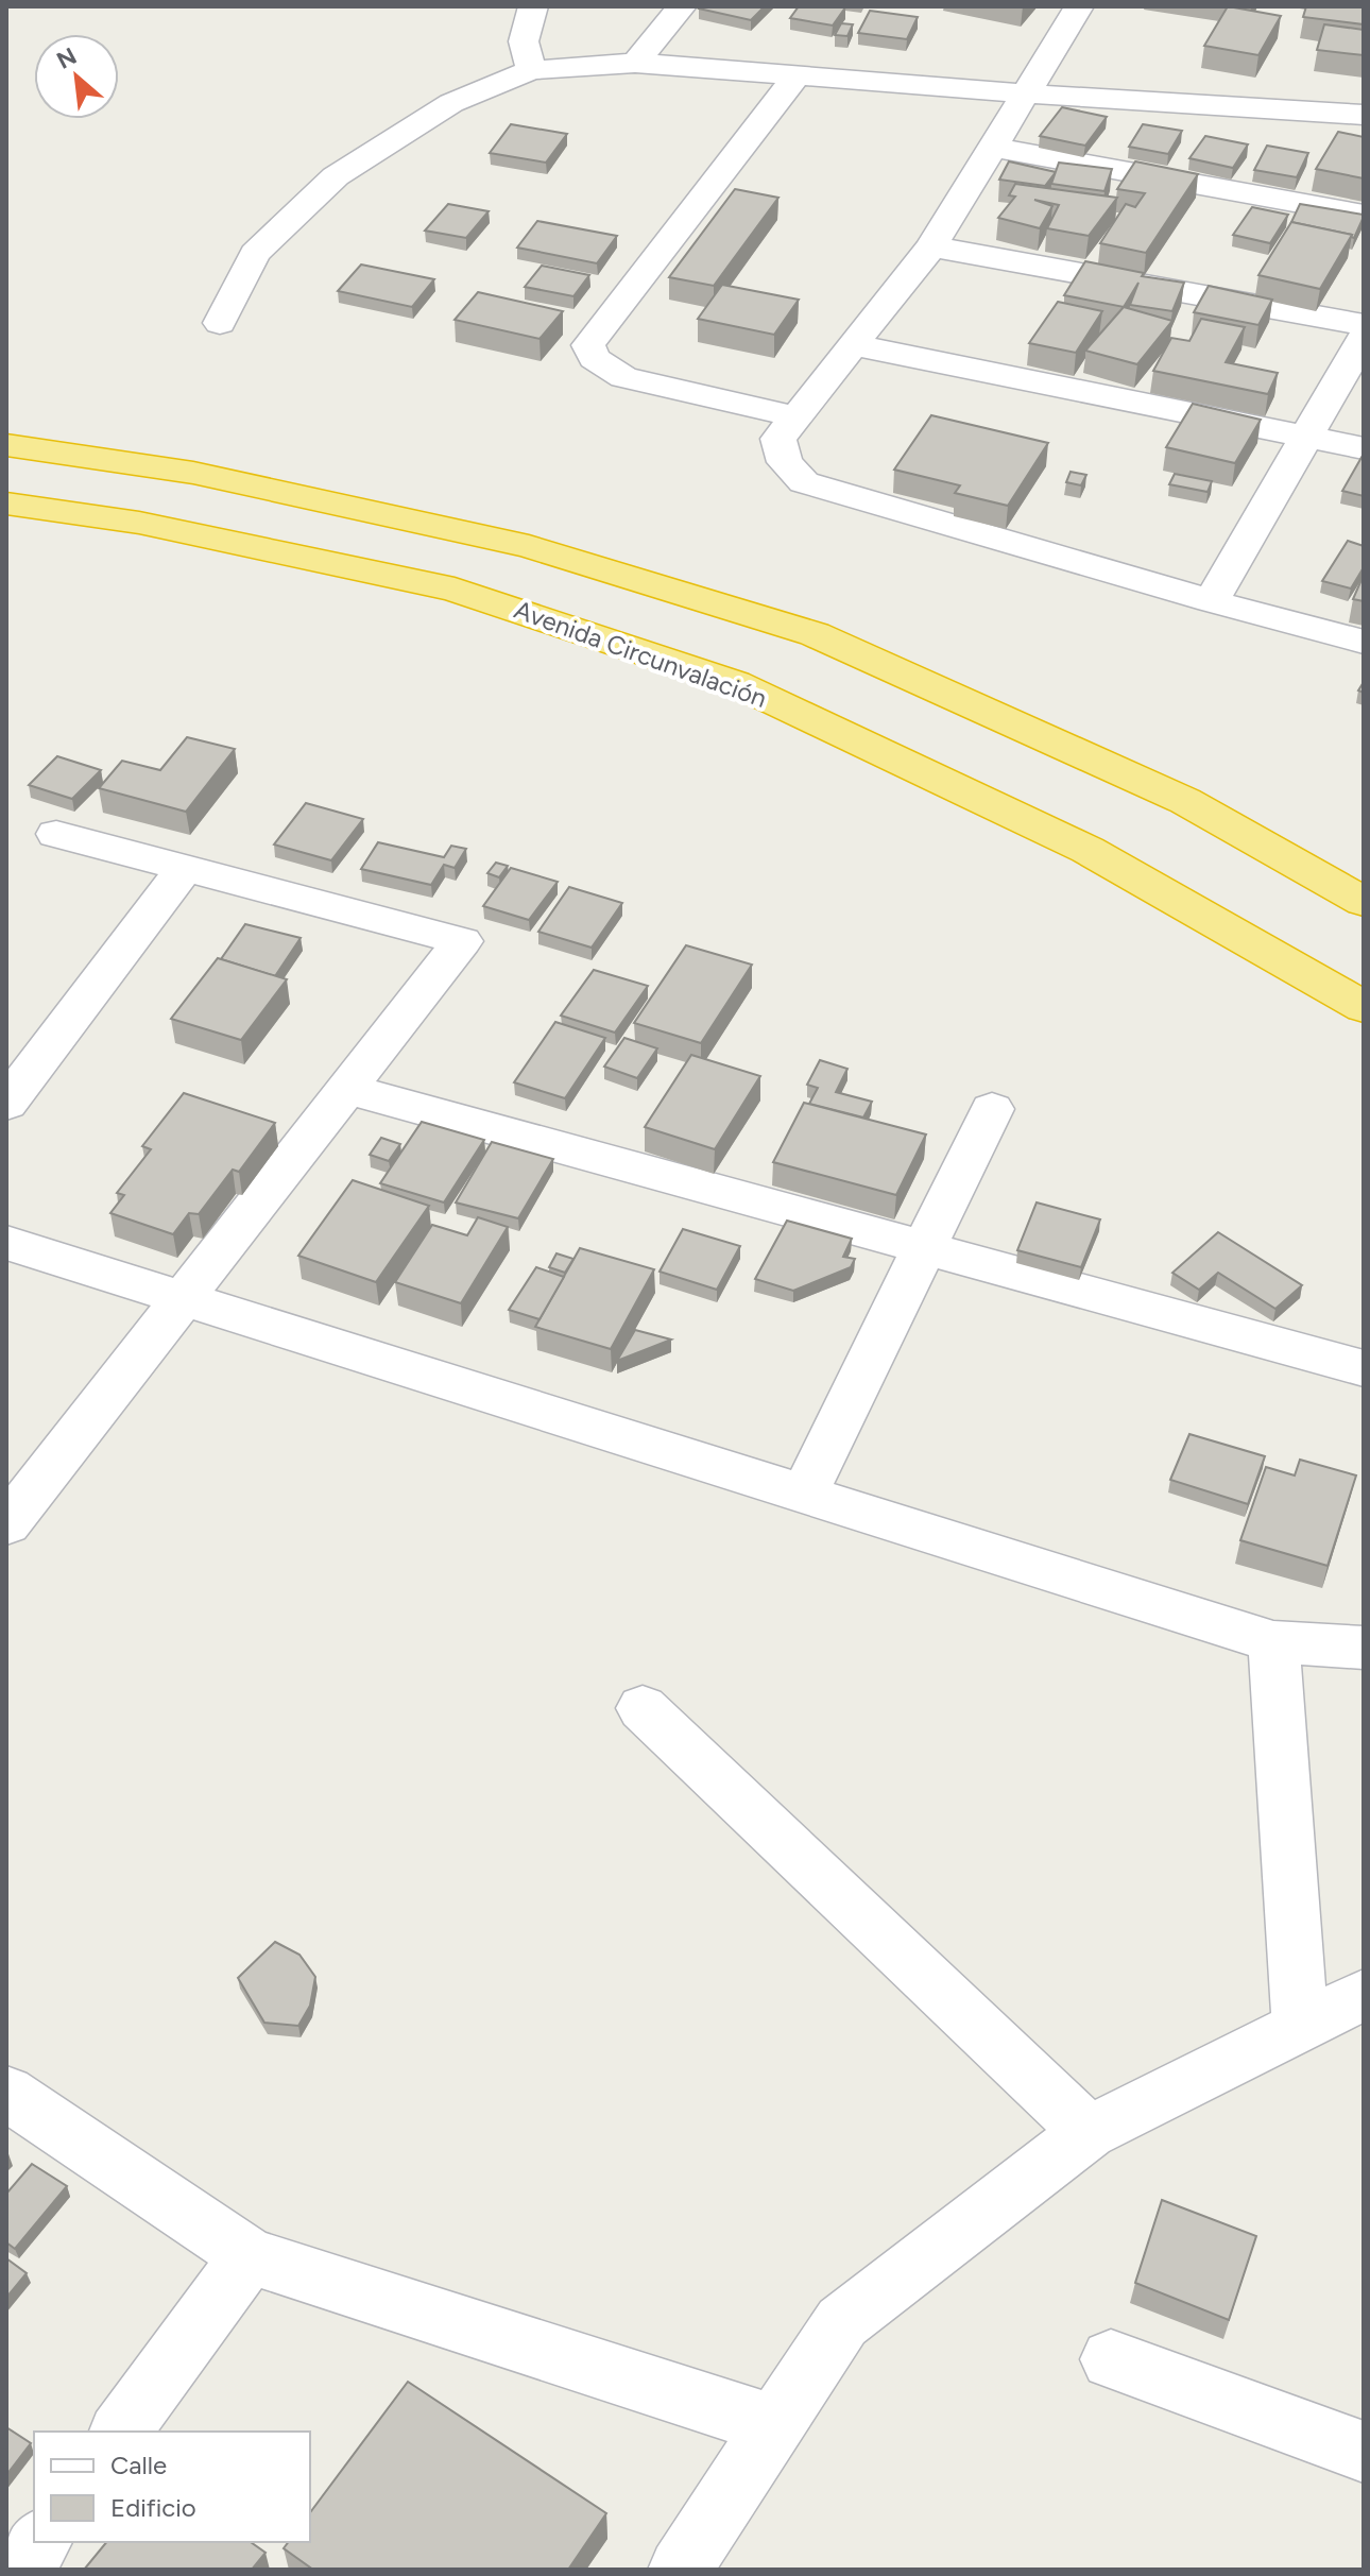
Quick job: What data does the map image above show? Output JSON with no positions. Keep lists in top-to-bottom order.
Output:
{
  "streets": {
    "highway": ["Avenida Circunvalación"]
  },
  "legend": ["Calle", "Edificio"],
  "north": "top left"
}
